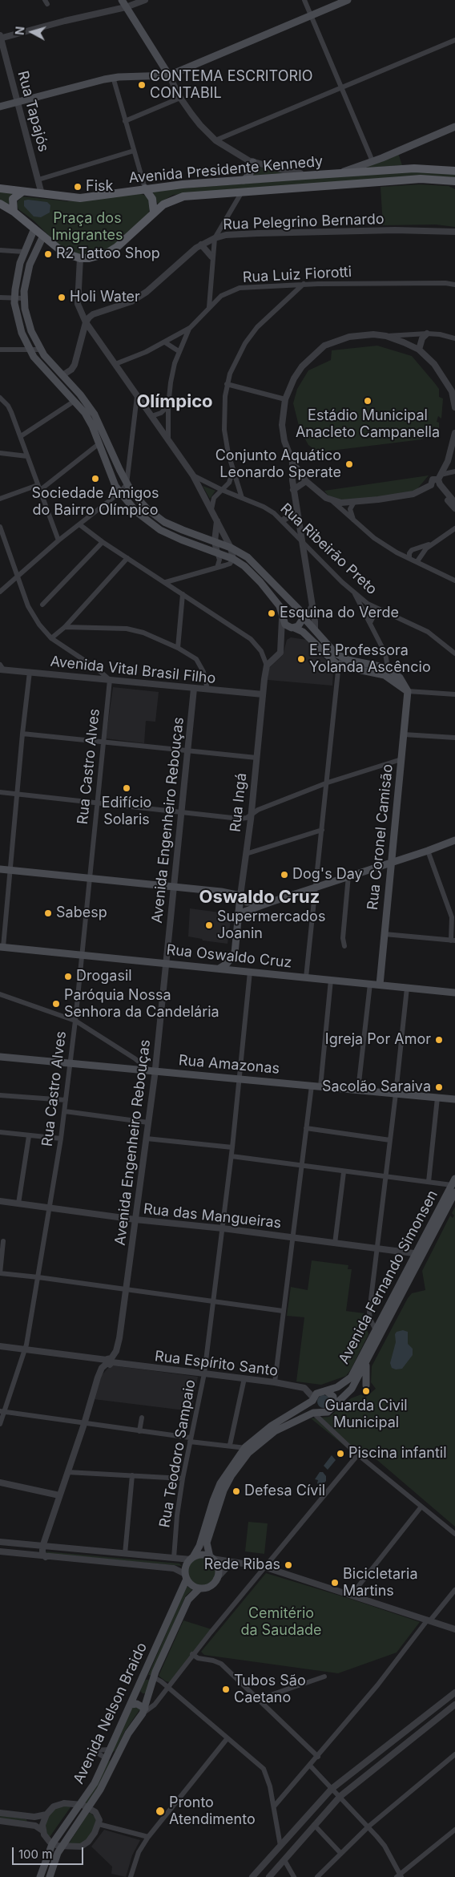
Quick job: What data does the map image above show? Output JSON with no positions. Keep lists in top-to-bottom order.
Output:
{
  "streets": {
    "main road": [
      "Avenida Presidente Kennedy",
      "Rua Ingá",
      "Rua Coronel Camisão",
      "Rua Oswaldo Cruz",
      "Rua Amazonas",
      "Avenida Fernando Simonsen",
      "Avenida Nelson Braido"
    ],
    "street": [
      "Rua Tapajós",
      "Rua Pelegrino Bernardo",
      "Rua Luiz Fiorotti",
      "Rua Ribeirão Preto",
      "Avenida Vital Brasil Filho",
      "Rua Castro Alves",
      "Avenida Engenheiro Rebouças",
      "Rua das Mangueiras",
      "Rua Espírito Santo",
      "Rua Teodoro Sampaio"
    ]
  },
  "crossings": [
    ["Rua Tapajós", "Avenida Presidente Kennedy"],
    ["Avenida Presidente Kennedy", "Rua Ribeirão Preto"],
    ["Rua Pelegrino Bernardo", "Rua Ribeirão Preto"],
    ["Rua Luiz Fiorotti", "Rua Ribeirão Preto"],
    ["Avenida Vital Brasil Filho", "Rua Castro Alves"],
    ["Avenida Vital Brasil Filho", "Rua Ingá"],
    ["Avenida Vital Brasil Filho", "Avenida Engenheiro Rebouças"],
    ["Rua Castro Alves", "Rua Oswaldo Cruz"],
    ["Rua Castro Alves", "Rua Amazonas"],
    ["Rua Castro Alves", "Rua das Mangueiras"],
    ["Rua Castro Alves", "Rua Espírito Santo"],
    ["Rua Ingá", "Rua Oswaldo Cruz"],
    ["Avenida Engenheiro Rebouças", "Rua Oswaldo Cruz"],
    ["Avenida Engenheiro Rebouças", "Rua Amazonas"],
    ["Avenida Engenheiro Rebouças", "Rua das Mangueiras"],
    ["Avenida Engenheiro Rebouças", "Rua Espírito Santo"],
    ["Rua Coronel Camisão", "Rua Oswaldo Cruz"],
    ["Rua Oswaldo Cruz", "Rua Teodoro Sampaio"],
    ["Rua Amazonas", "Rua Teodoro Sampaio"],
    ["Rua das Mangueiras", "Avenida Fernando Simonsen"],
    ["Rua das Mangueiras", "Rua Teodoro Sampaio"],
    ["Avenida Fernando Simonsen", "Rua Espírito Santo"],
    ["Avenida Fernando Simonsen", "Avenida Nelson Braido"],
    ["Rua Espírito Santo", "Rua Teodoro Sampaio"]
  ],
  "districts": ["Olímpico", "Oswaldo Cruz"],
  "parks": ["Praça dos Imigrantes", "Cemitério da Saudade"],
  "places": [
    "CONTEMA ESCRITORIO CONTABIL",
    "Fisk",
    "R2 Tattoo Shop",
    "Holi Water",
    "Estádio Municipal Anacleto Campanella",
    "Conjunto Aquático Leonardo Sperate",
    "Sociedade Amigos do Bairro Olímpico",
    "Esquina do Verde",
    "E.E Professora Yolanda Ascêncio",
    "Edifício Solaris",
    "Dog's Day",
    "Sabesp",
    "Supermercados Joanin",
    "Drogasil",
    "Paróquia Nossa Senhora da Candelária",
    "Igreja Por Amor",
    "Sacolão Saraiva",
    "Guarda Civil Municipal",
    "Piscina infantil",
    "Defesa Cívil",
    "Rede Ribas",
    "Bicicletaria Martins",
    "Tubos São Caetano",
    "Pronto Atendimento"
  ],
  "scale_bar": "100 m",
  "north": "left"
}
